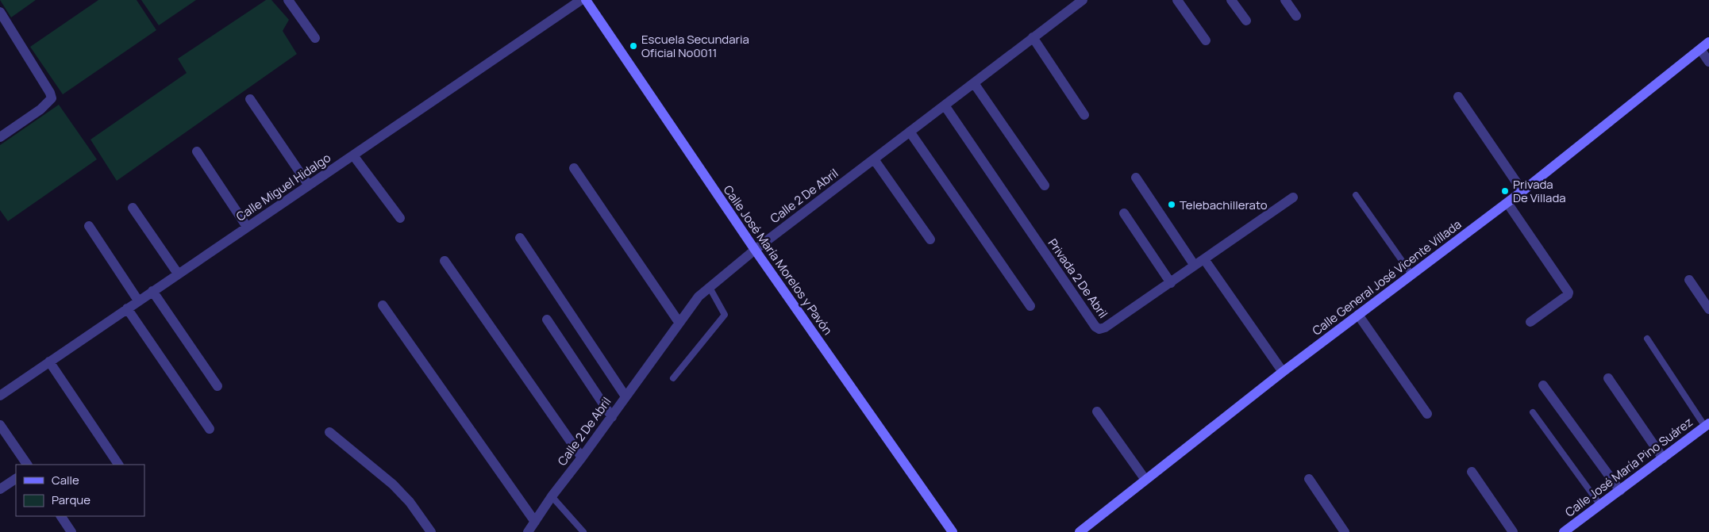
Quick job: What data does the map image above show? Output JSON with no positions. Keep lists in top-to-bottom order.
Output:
{
  "streets": {
    "main road": ["Calle José María Morelos y Pavón", "Calle General José Vicente Villada", "Calle José María Pino Suárez"],
    "street": ["Calle Miguel Hidalgo", "Calle 2 De Abril", "Privada 2 De Abril"]
  },
  "crossings": [
    ["Calle 2 De Abril", "Calle José María Morelos y Pavón"],
    ["Calle 2 De Abril", "Privada 2 De Abril"]
  ],
  "places": ["Escuela Secundaria Oficial No0011", "Privada De Villada", "Telebachillerato"],
  "legend": ["Calle", "Parque"]
}
